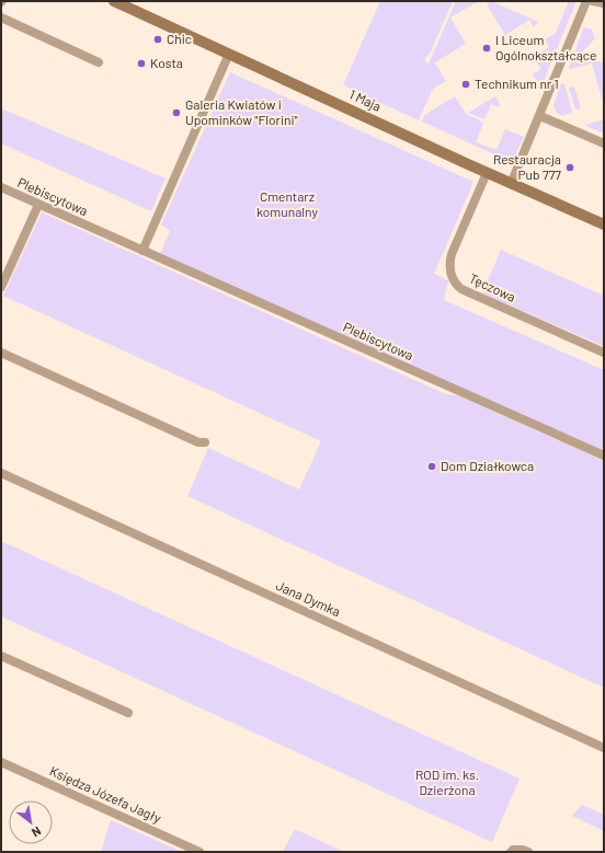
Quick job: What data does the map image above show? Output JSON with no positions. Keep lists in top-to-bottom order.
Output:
{
  "streets": {
    "street": [
      "1 Maja",
      "Plebiscytowa",
      "Tęczowa",
      "Jana Dymka",
      "Księdza Józefa Jagły"
    ]
  },
  "crossings": [
    ["1 Maja", "Tęczowa"]
  ],
  "parks": ["Cmentarz komunalny", "ROD im. ks. Dzierżona"],
  "places": [
    "Chic",
    "I Liceum Ogólnokształcące",
    "Kosta",
    "Technikum nr 1",
    "Galeria Kwiatów i Upominków \"Florini\"",
    "Restauracja Pub 777",
    "Dom Działkowca"
  ],
  "north": "bottom right"
}
